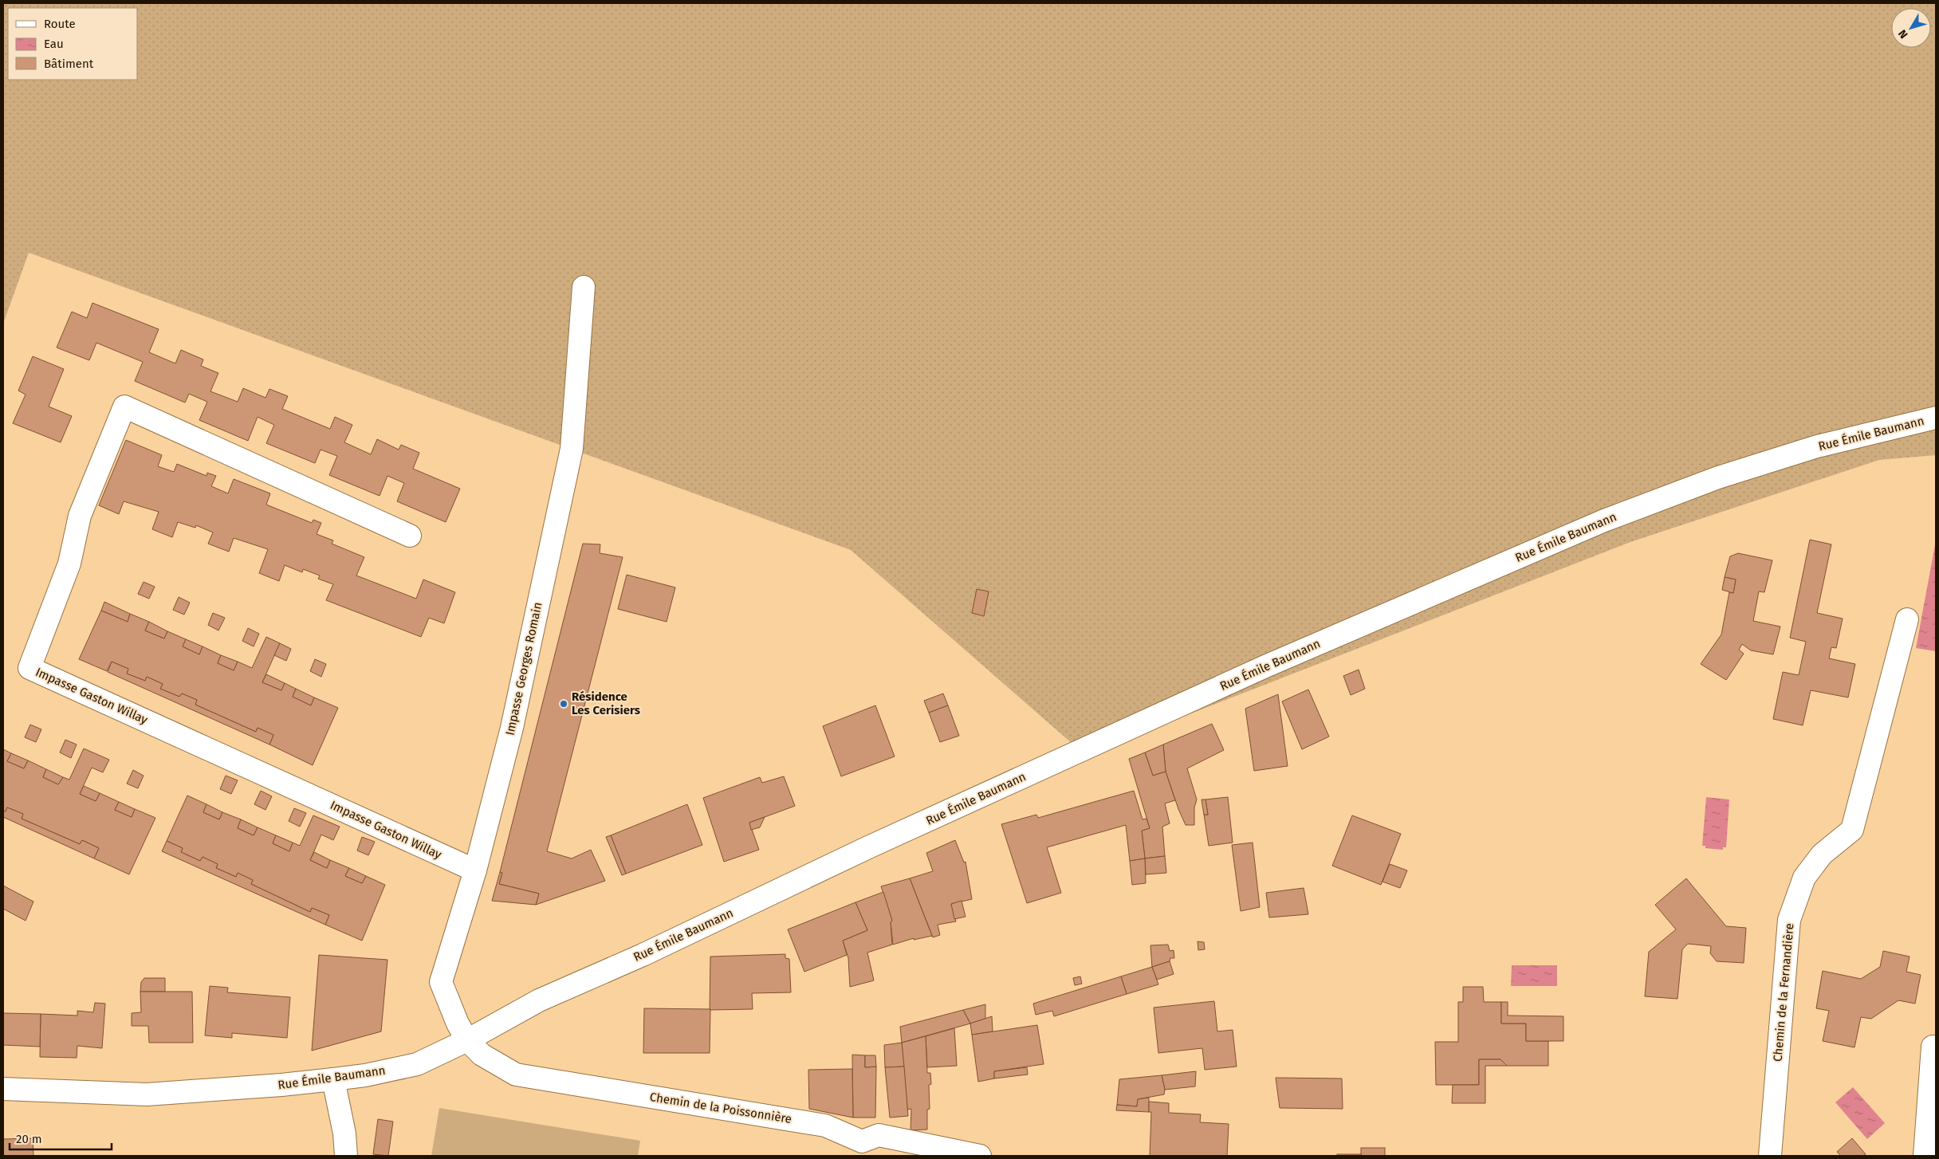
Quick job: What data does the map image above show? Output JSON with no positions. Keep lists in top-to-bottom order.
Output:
{
  "streets": {
    "street": [
      "Rue Émile Baumann",
      "Impasse Georges Romain",
      "Impasse Gaston Willay",
      "Chemin de la Fernandière",
      "Chemin de la Poissonnière"
    ]
  },
  "crossings": [
    ["Rue Émile Baumann", "Impasse Georges Romain"],
    ["Rue Émile Baumann", "Chemin de la Poissonnière"],
    ["Impasse Georges Romain", "Impasse Gaston Willay"],
    ["Impasse Georges Romain", "Chemin de la Poissonnière"]
  ],
  "places": ["Résidence Les Cerisiers"],
  "legend": ["Route", "Eau", "Bâtiment"],
  "scale_bar": "20 m",
  "north": "bottom left"
}
